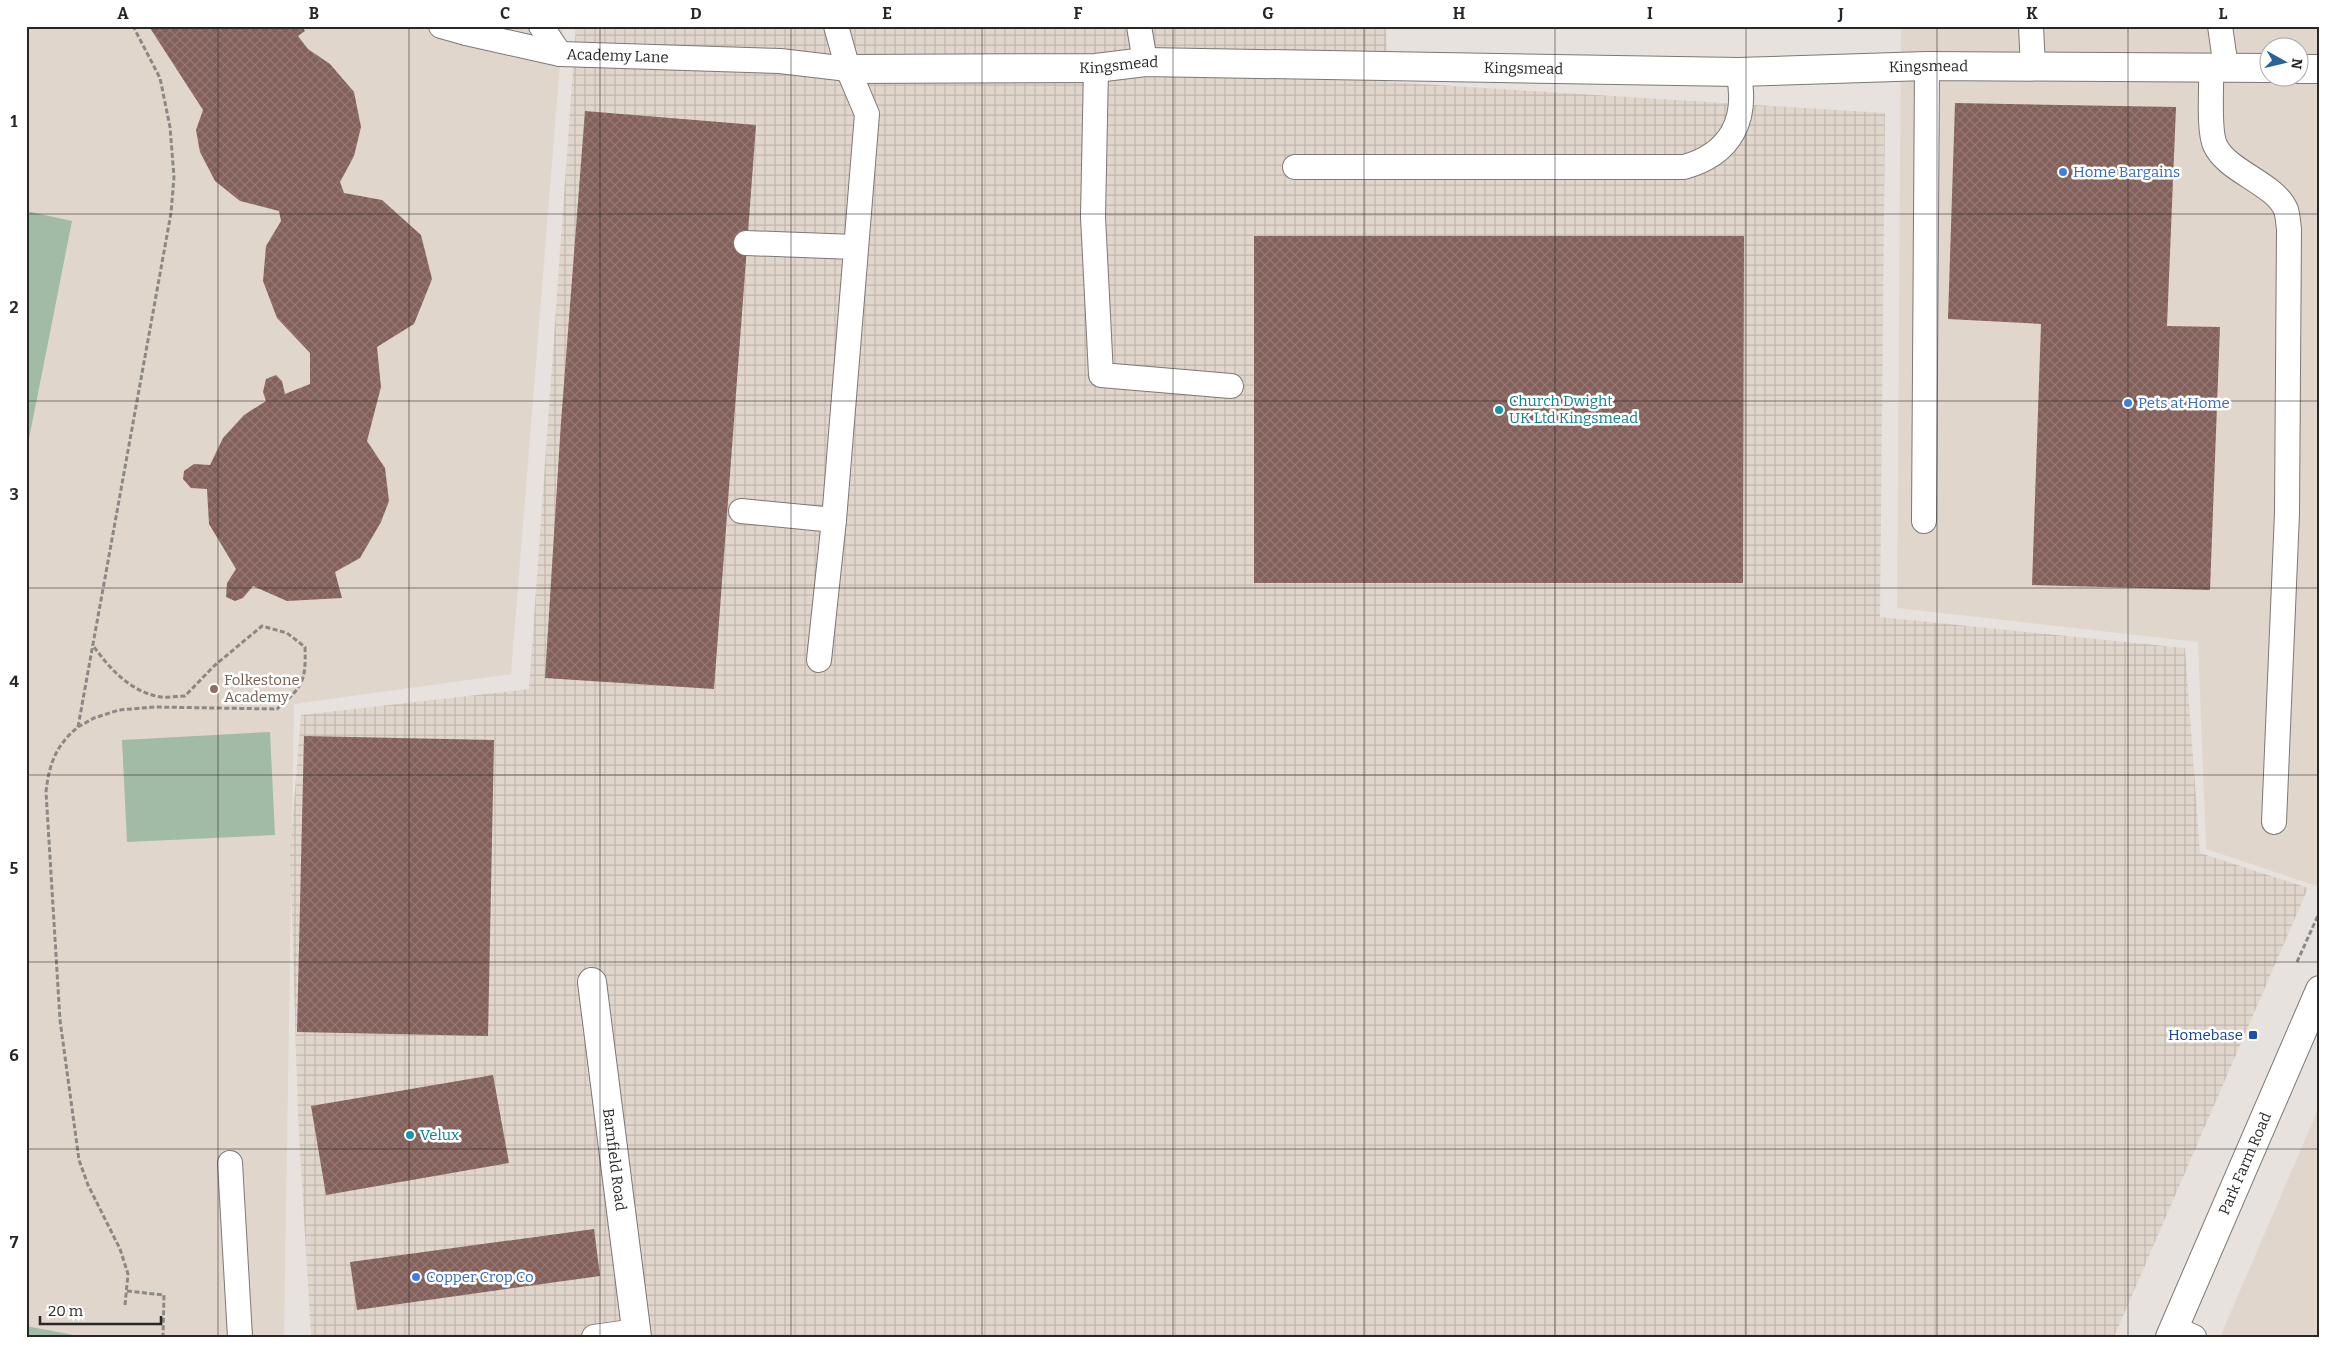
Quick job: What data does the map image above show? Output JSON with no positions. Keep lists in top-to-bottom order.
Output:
{
  "streets": {
    "street": ["Kingsmead", "Barnfield Road", "Park Farm Road"],
    "lane": ["Academy Lane"]
  },
  "crossings": [
    ["Academy Lane", "Kingsmead"]
  ],
  "places": {
    "other": [
      "Home Bargains",
      "Pets at Home",
      "Church Dwight UK Ltd Kingsmead",
      "Folkestone Academy",
      "Velux",
      "Copper Crop Co"
    ],
    "transit": ["Homebase"]
  },
  "scale_bar": "20 m",
  "north": "right",
  "grid": {
    "columns": [
      "A",
      "B",
      "C",
      "D",
      "E",
      "F",
      "G",
      "H",
      "I",
      "J",
      "K",
      "L"
    ],
    "rows": [
      "1",
      "2",
      "3",
      "4",
      "5",
      "6",
      "7"
    ]
  }
}
